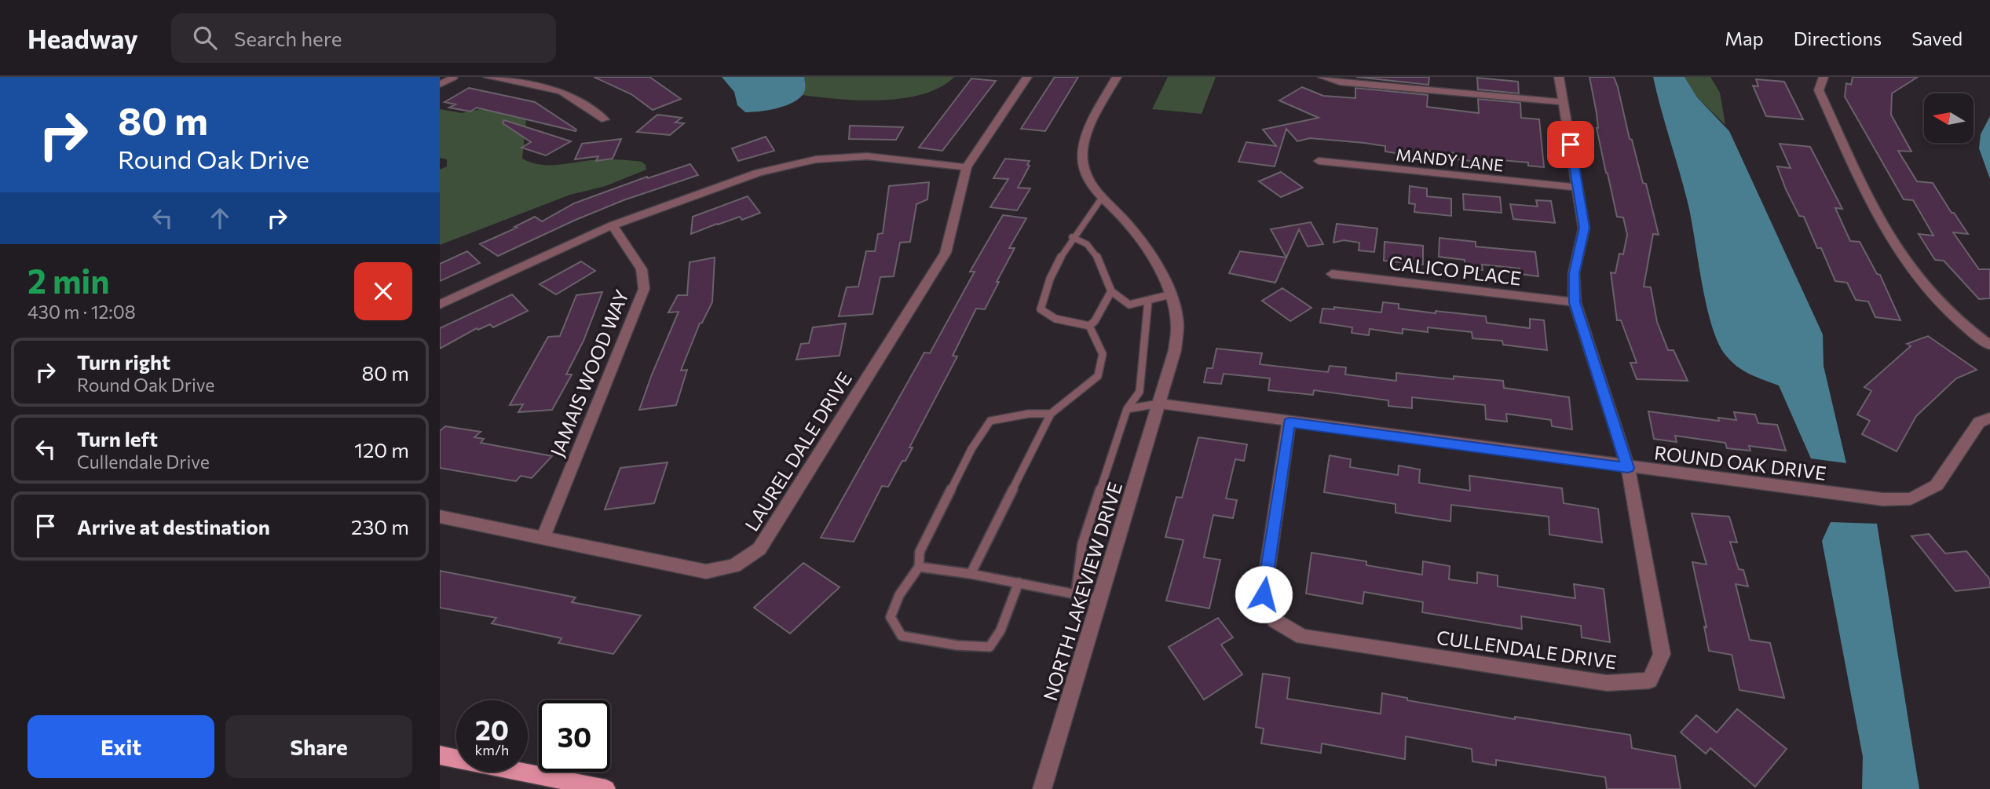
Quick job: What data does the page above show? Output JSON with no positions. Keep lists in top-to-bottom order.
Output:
{
  "streets": {
    "street": [
      "MANDY LANE",
      "CALICO PLACE",
      "JAMAIS WOOD WAY",
      "LAUREL DALE DRIVE",
      "ROUND OAK DRIVE",
      "NORTH LAKEVIEW DRIVE",
      "CULLENDALE DRIVE"
    ]
  },
  "crossings": [
    ["MANDY LANE", "CULLENDALE DRIVE"],
    ["CALICO PLACE", "CULLENDALE DRIVE"],
    ["JAMAIS WOOD WAY", "LAUREL DALE DRIVE"],
    ["ROUND OAK DRIVE", "NORTH LAKEVIEW DRIVE"],
    ["ROUND OAK DRIVE", "CULLENDALE DRIVE"]
  ],
  "north": "left",
  "page": {
    "header": "Headway",
    "search": "Search here",
    "nav": ["Map", "Directions", "Saved"],
    "turn": ["80 m", "Round Oak Drive"],
    "heading": ["2 min", "430 m · 12:08"],
    "list": [
      {
        "name": "Turn right",
        "note": "Round Oak Drive",
        "value": "80 m"
      },
      {
        "name": "Turn left",
        "note": "Cullendale Drive",
        "value": "120 m"
      },
      {
        "name": "Arrive at destination",
        "value": "230 m"
      }
    ],
    "speed": "20 km/h",
    "limit": "30",
    "buttons": ["Exit", "Share"]
  }
}
